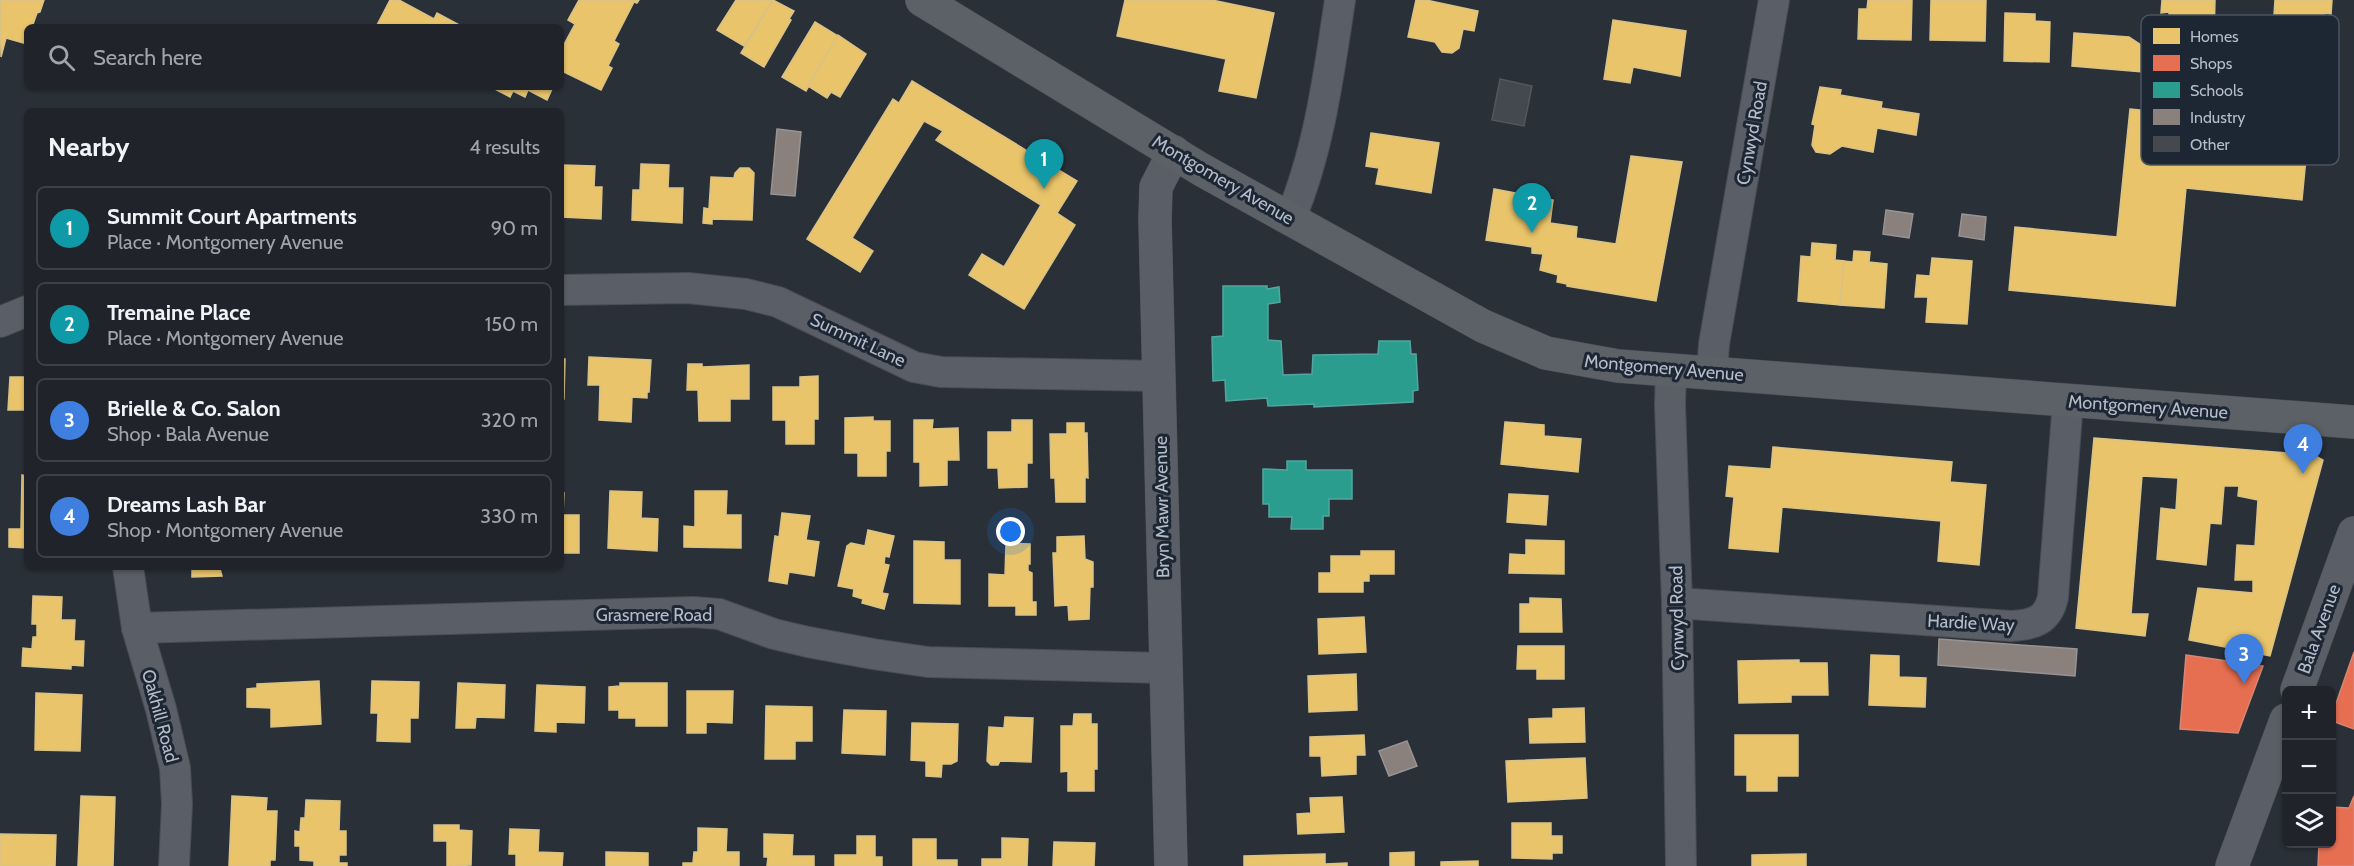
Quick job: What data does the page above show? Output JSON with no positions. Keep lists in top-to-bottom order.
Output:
{
  "streets": {
    "main road": ["Montgomery Avenue"],
    "street": [
      "Cynwyd Road",
      "Summit Lane",
      "Bryn Mawr Avenue",
      "Grasmere Road",
      "Hardie Way",
      "Bala Avenue",
      "Oakhill Road"
    ]
  },
  "crossings": [
    ["Cynwyd Road", "Montgomery Avenue"],
    ["Cynwyd Road", "Hardie Way"],
    ["Montgomery Avenue", "Bryn Mawr Avenue"],
    ["Montgomery Avenue", "Hardie Way"],
    ["Summit Lane", "Bryn Mawr Avenue"],
    ["Bryn Mawr Avenue", "Grasmere Road"],
    ["Grasmere Road", "Oakhill Road"]
  ],
  "legend": [
    "Homes",
    "Shops",
    "Schools",
    "Industry",
    "Other"
  ],
  "page": {
    "search": "Search here",
    "heading": ["Nearby", "4 results"],
    "pins": [
      "1",
      "2",
      "4",
      "3"
    ],
    "list": [
      {
        "mark": "1",
        "name": "Summit Court Apartments",
        "note": "Place · Montgomery Avenue",
        "value": "90 m"
      },
      {
        "mark": "2",
        "name": "Tremaine Place",
        "note": "Place · Montgomery Avenue",
        "value": "150 m"
      },
      {
        "mark": "3",
        "name": "Brielle & Co. Salon",
        "note": "Shop · Bala Avenue",
        "value": "320 m"
      },
      {
        "mark": "4",
        "name": "Dreams Lash Bar",
        "note": "Shop · Montgomery Avenue",
        "value": "330 m"
      }
    ],
    "map_buttons": ["+", "−"]
  }
}
